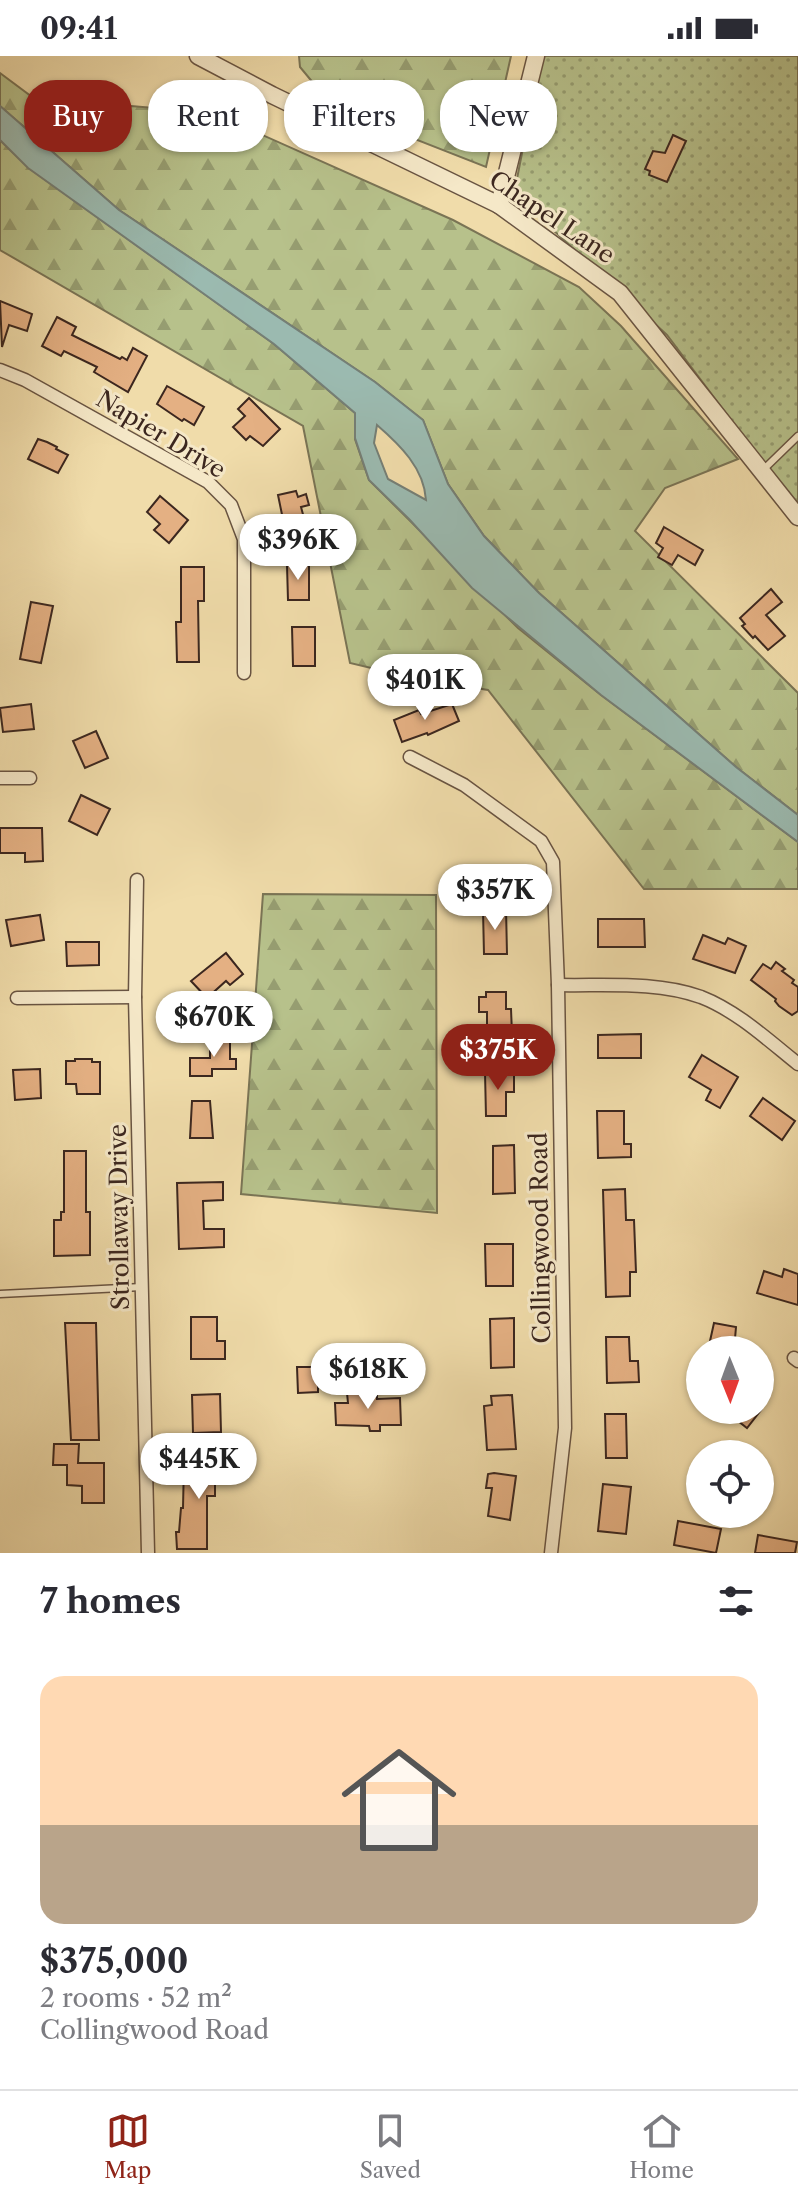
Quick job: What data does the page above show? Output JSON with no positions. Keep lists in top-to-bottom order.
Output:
{
  "streets": {
    "street": [
      "Chapel Lane",
      "Napier Drive",
      "Strollaway Drive",
      "Collingwood Road"
    ]
  },
  "north": "bottom",
  "page": {
    "status": "09:41",
    "chip": [
      "Buy",
      "Rent",
      "Filters",
      "New"
    ],
    "price": [
      "$396K",
      "$401K",
      "$357K",
      "$670K",
      "$375K",
      "$618K",
      "$445K"
    ],
    "heading": "7 homes",
    "list": [
      {
        "name": "$375,000",
        "note": "2 rooms · 52 m² · Collingwood Road"
      }
    ],
    "tabs": ["Map", "Saved", "Home"]
  }
}
